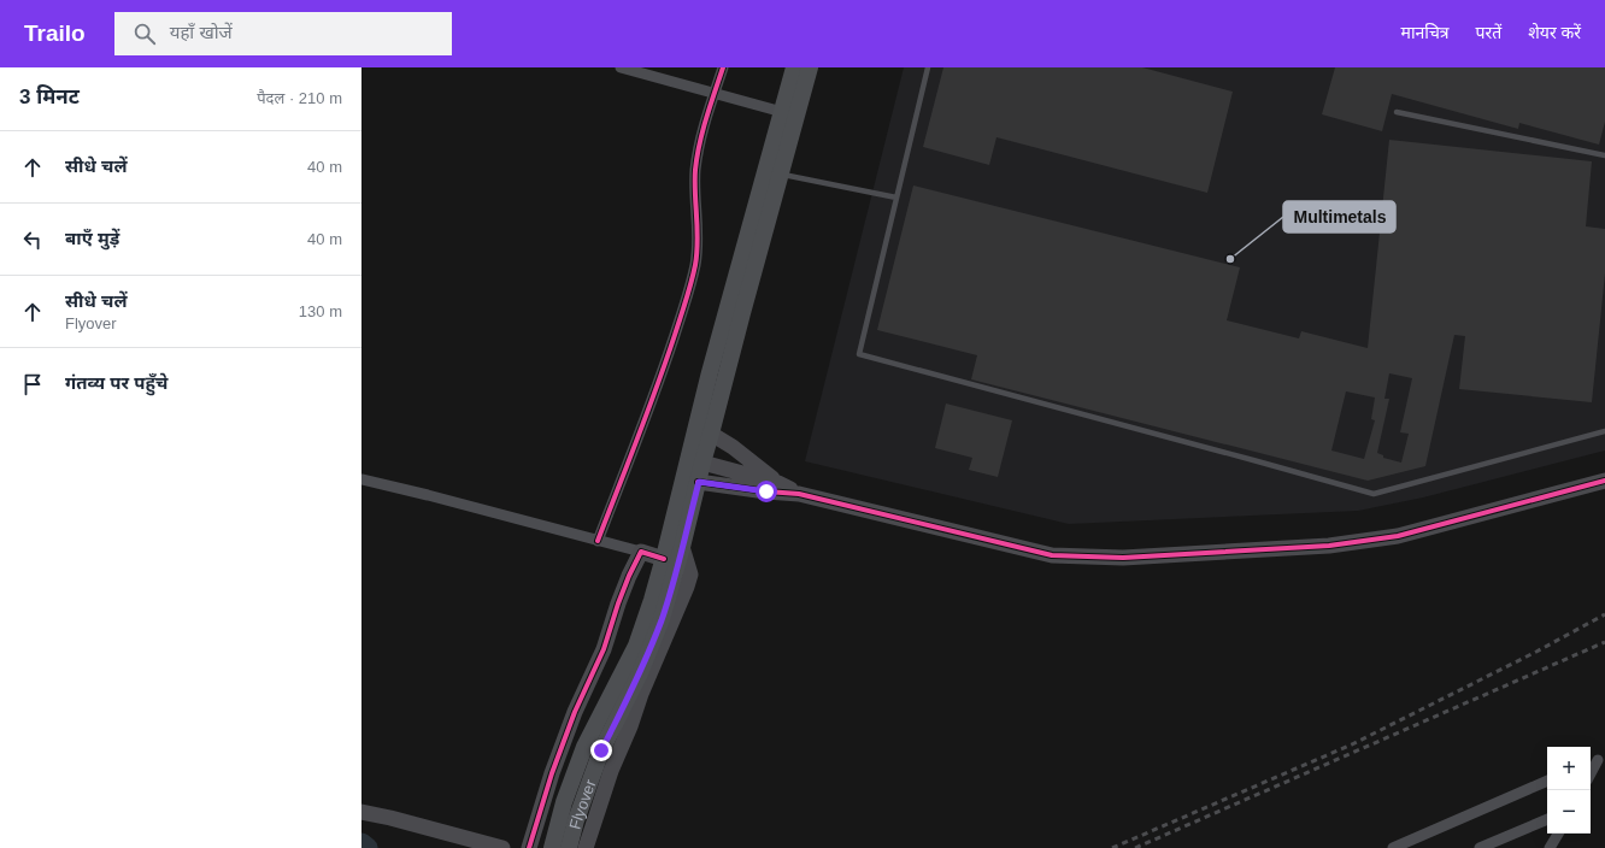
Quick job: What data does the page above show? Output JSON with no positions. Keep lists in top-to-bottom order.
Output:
{
  "streets": {
    "main road": ["Flyover"]
  },
  "places": ["Multimetals"],
  "page": {
    "header": "Trailo",
    "search": "यहाँ खोजें",
    "nav": ["मानचित्र", "परतें", "शेयर करें"],
    "heading": ["3 मिनट", "पैदल · 210 m"],
    "list": [
      ["सीधे चलें", "40 m"],
      ["बाएँ मुड़ें", "40 m"],
      ["सीधे चलें", "Flyover", "130 m"],
      "गंतव्य पर पहुँचे"
    ],
    "map_buttons": ["+", "−"]
  }
}
